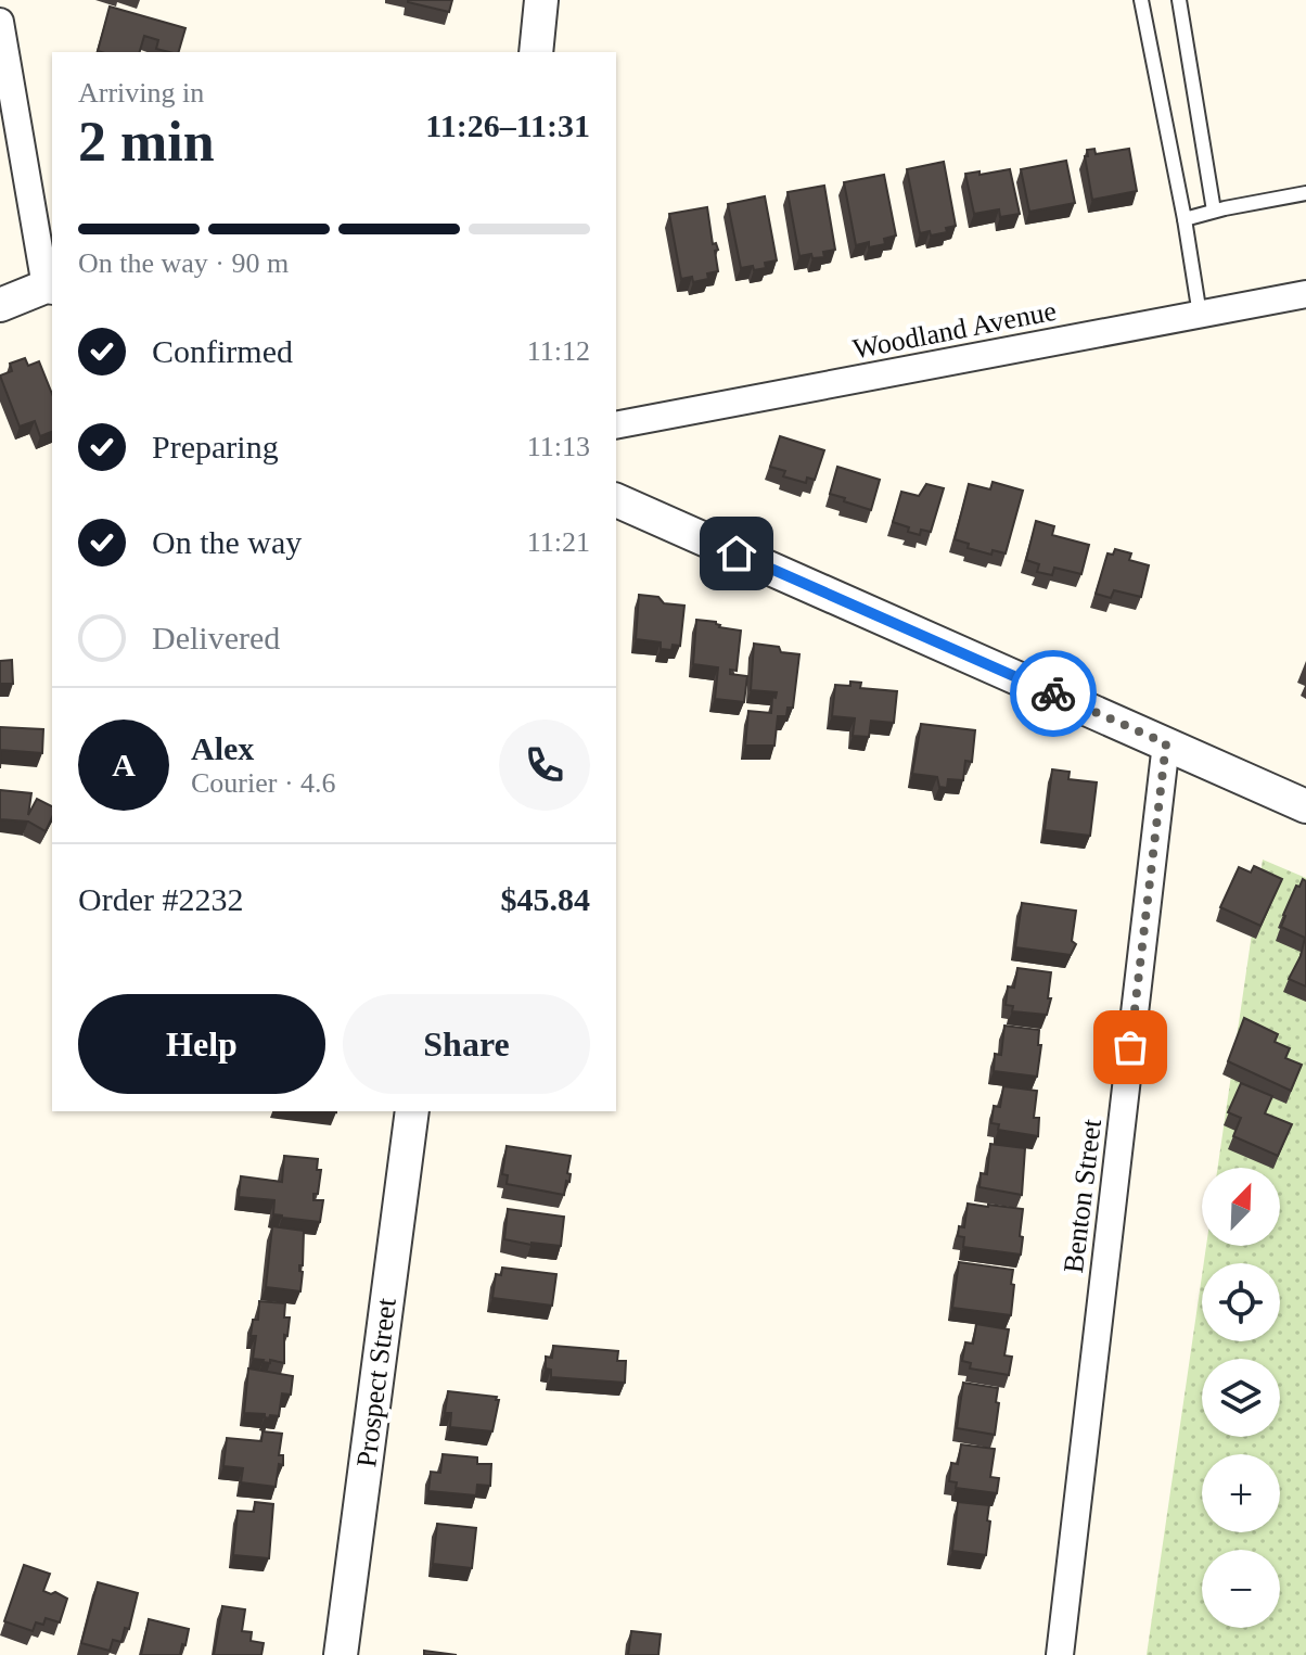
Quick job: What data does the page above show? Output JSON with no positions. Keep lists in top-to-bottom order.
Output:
{
  "streets": {
    "street": ["Woodland Avenue", "Benton Street", "Prospect Street"]
  },
  "north": "top right",
  "page": {
    "heading": ["2 min", "Arriving in", "11:26–11:31"],
    "panel": [
      "Alex",
      "Courier · 4.6",
      "Order #2232",
      "$45.84"
    ],
    "bar": "On the way · 90 m",
    "list": [
      ["Confirmed", "11:12"],
      ["Preparing", "11:13"],
      ["On the way", "11:21"],
      "Delivered"
    ],
    "round": "A",
    "buttons": ["Help", "Share"],
    "map_buttons": ["+", "−"]
  }
}
